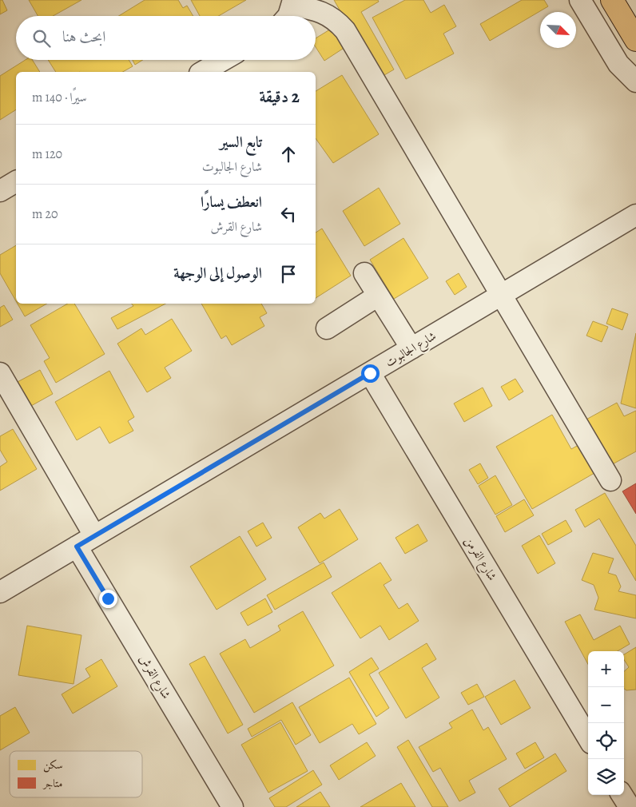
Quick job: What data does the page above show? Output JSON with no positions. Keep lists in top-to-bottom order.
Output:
{
  "streets": {
    "street": ["شارع الجالبوت", "شارع الفرمن", "شارع القرش"]
  },
  "crossings": [
    ["شارع الجالبوت", "شارع الفرمن"],
    ["شارع الجالبوت", "شارع القرش"]
  ],
  "legend": ["سكن", "متاجر"],
  "north": "bottom right",
  "page": {
    "search": "ابحث هنا",
    "heading": ["2 دقيقة", "سيرًا · 140 m"],
    "list": [
      ["تابع السير", "شارع الجالبوت", "120 m"],
      ["انعطف يسارًا", "شارع القرش", "20 m"],
      "الوصول إلى الوجهة"
    ],
    "map_buttons": ["+", "−"]
  }
}
